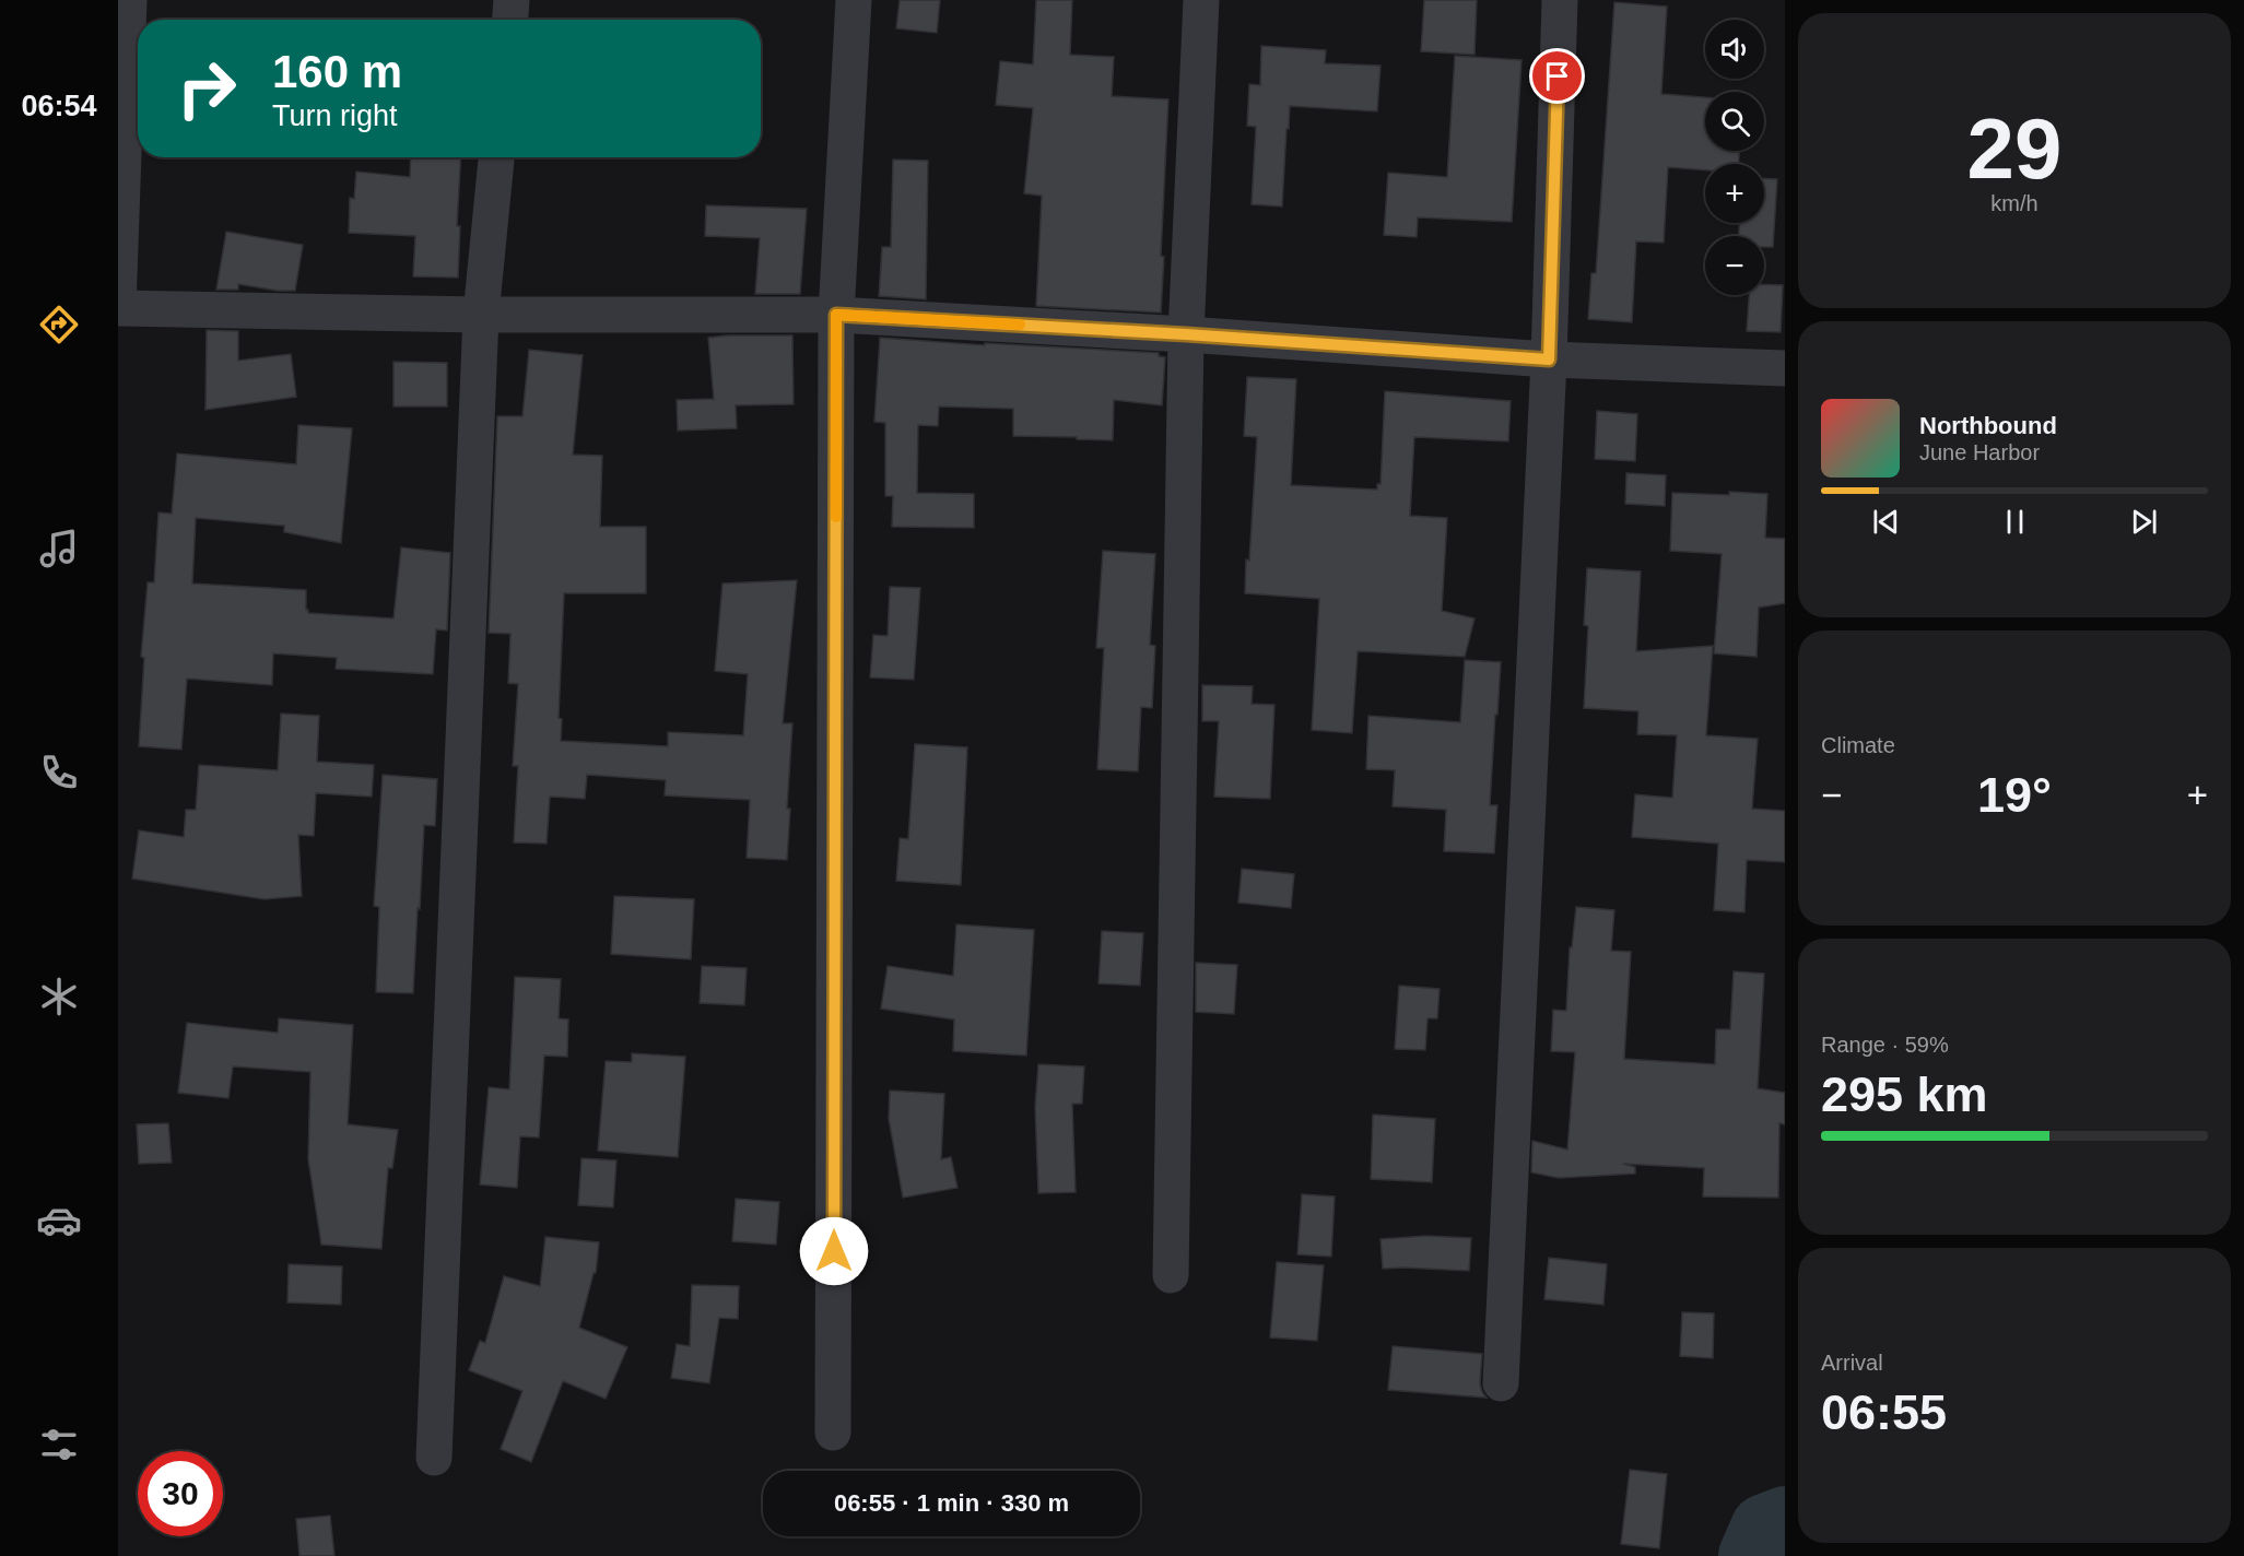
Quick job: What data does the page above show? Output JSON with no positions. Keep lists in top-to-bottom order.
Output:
{
  "page": {
    "tabs": "06:54",
    "tile": [
      ["29", "km/h"],
      "Climate",
      ["Range · 59%", "295 km"],
      ["Arrival", "06:55"]
    ],
    "map_buttons": ["+", "−"],
    "turn": ["160 m", "Turn right"],
    "song": ["Northbound", "June Harbor"],
    "heat": ["−", "19°", "+"],
    "limit": "30",
    "trip": "06:55 · 1 min · 330 m"
  }
}
